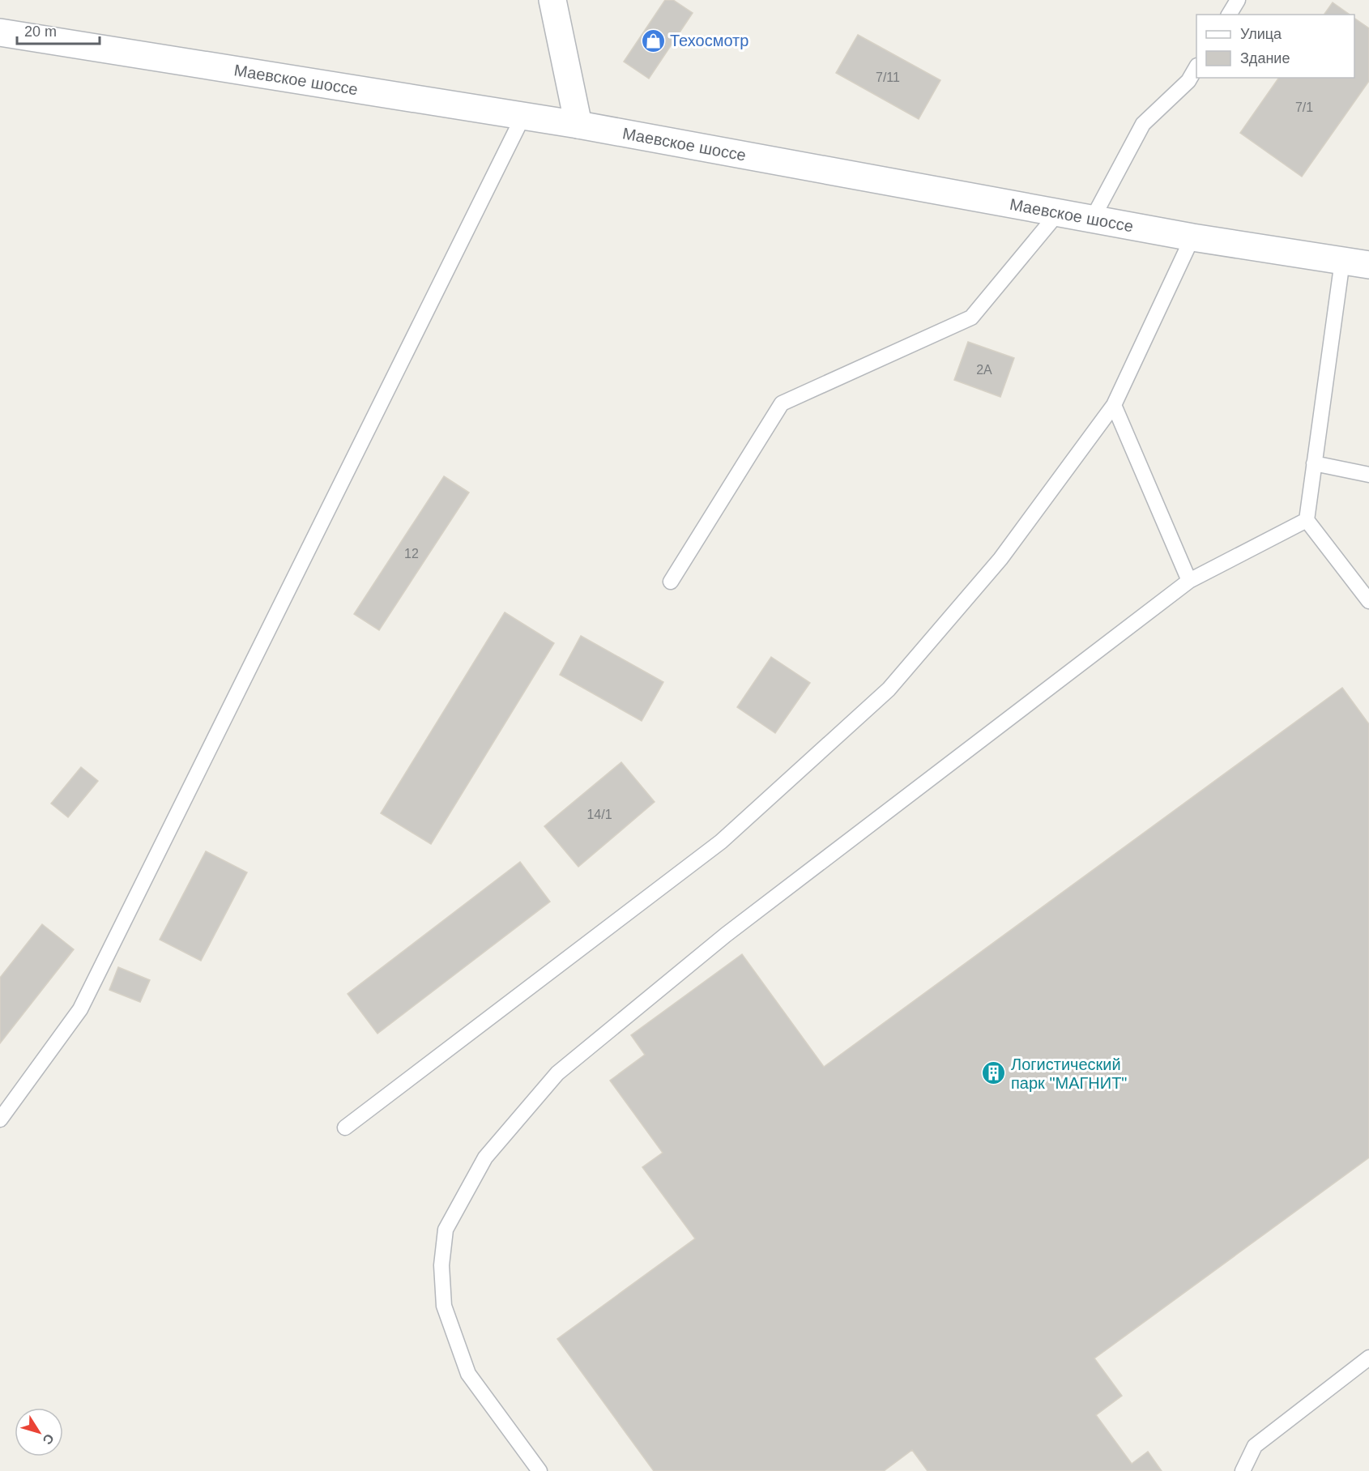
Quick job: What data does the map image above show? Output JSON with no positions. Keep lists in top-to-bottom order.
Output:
{
  "streets": {
    "street": ["Маевское шоссе"]
  },
  "places": {
    "shop": ["Техосмотр"],
    "building": ["Логистический парк \"МАГНИТ\""]
  },
  "house_numbers": [
    "7/11",
    "7/1",
    "2А",
    "12",
    "14/1"
  ],
  "legend": ["Улица", "Здание"],
  "scale_bar": "20 m",
  "north": "bottom right"
}
